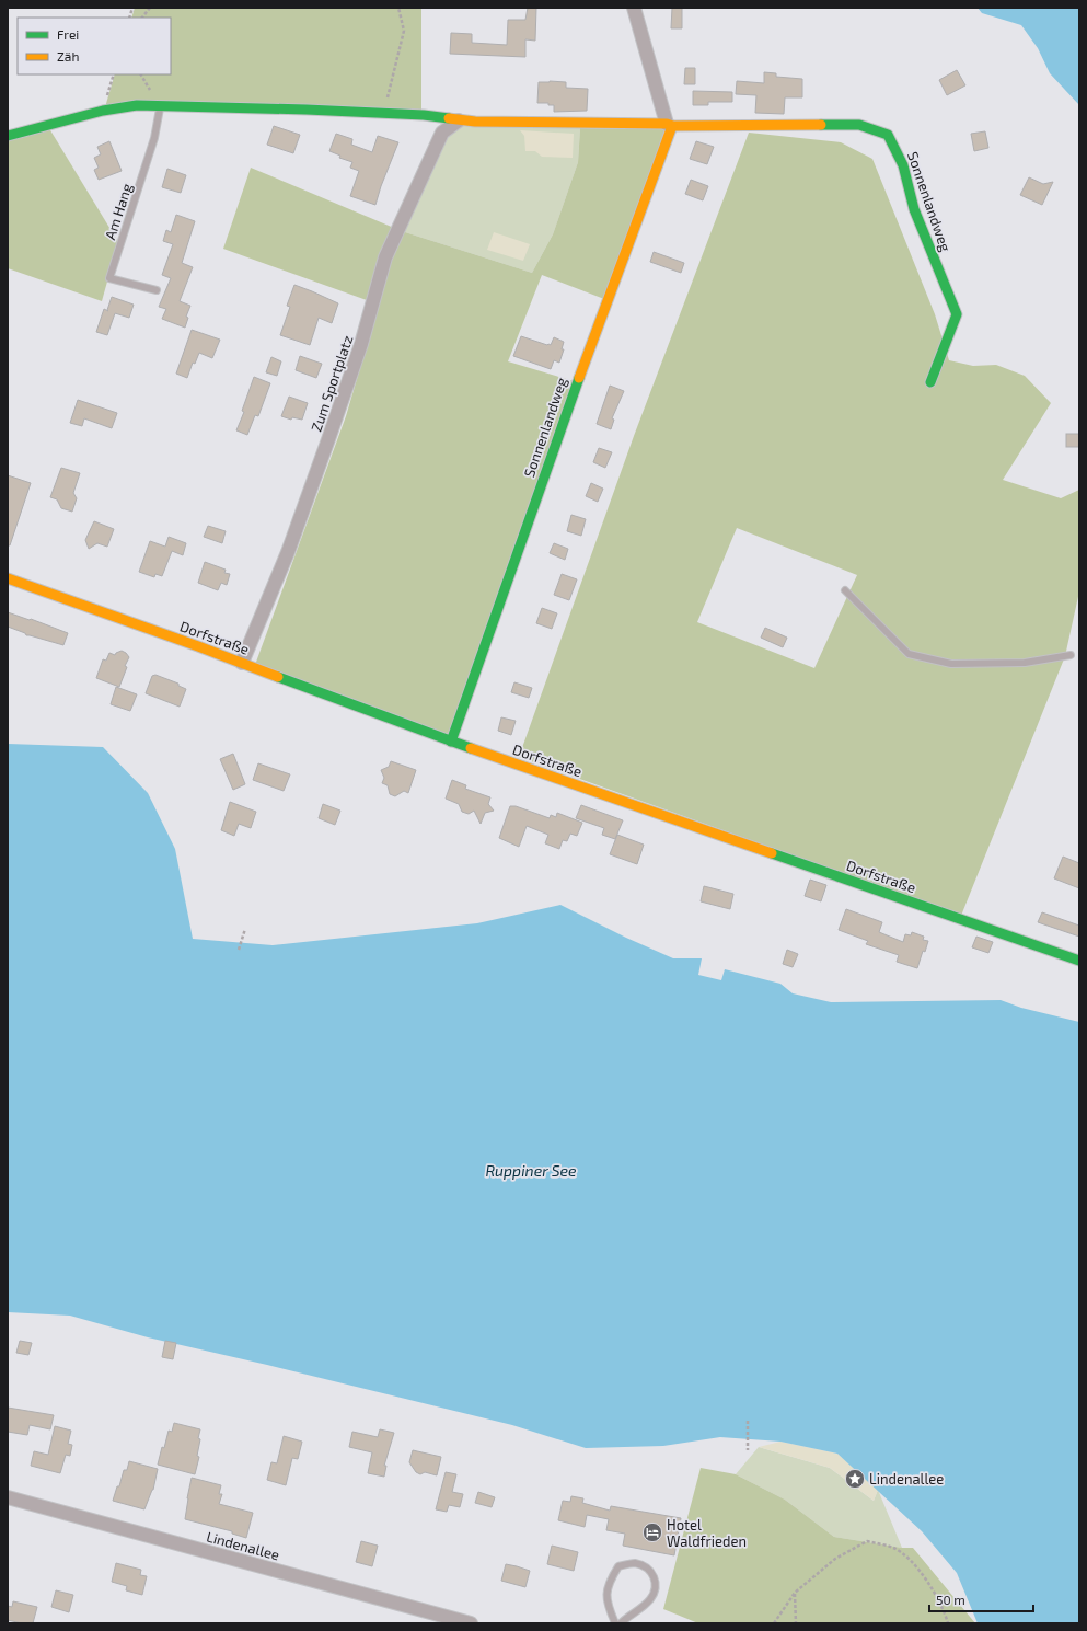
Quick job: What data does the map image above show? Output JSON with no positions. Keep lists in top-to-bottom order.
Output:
{
  "streets": {
    "street": [
      "Sonnenlandweg",
      "Zum Sportplatz",
      "Dorfstraße",
      "Lindenallee"
    ],
    "lane": ["Am Hang"]
  },
  "crossings": [
    ["Sonnenlandweg", "Zum Sportplatz"],
    ["Sonnenlandweg", "Dorfstraße"],
    ["Zum Sportplatz", "Dorfstraße"]
  ],
  "water": ["Ruppiner See"],
  "places": {
    "place": ["Lindenallee"],
    "hotel": ["Hotel Waldfrieden"]
  },
  "legend": ["Frei", "Zäh"],
  "scale_bar": "50 m"
}
